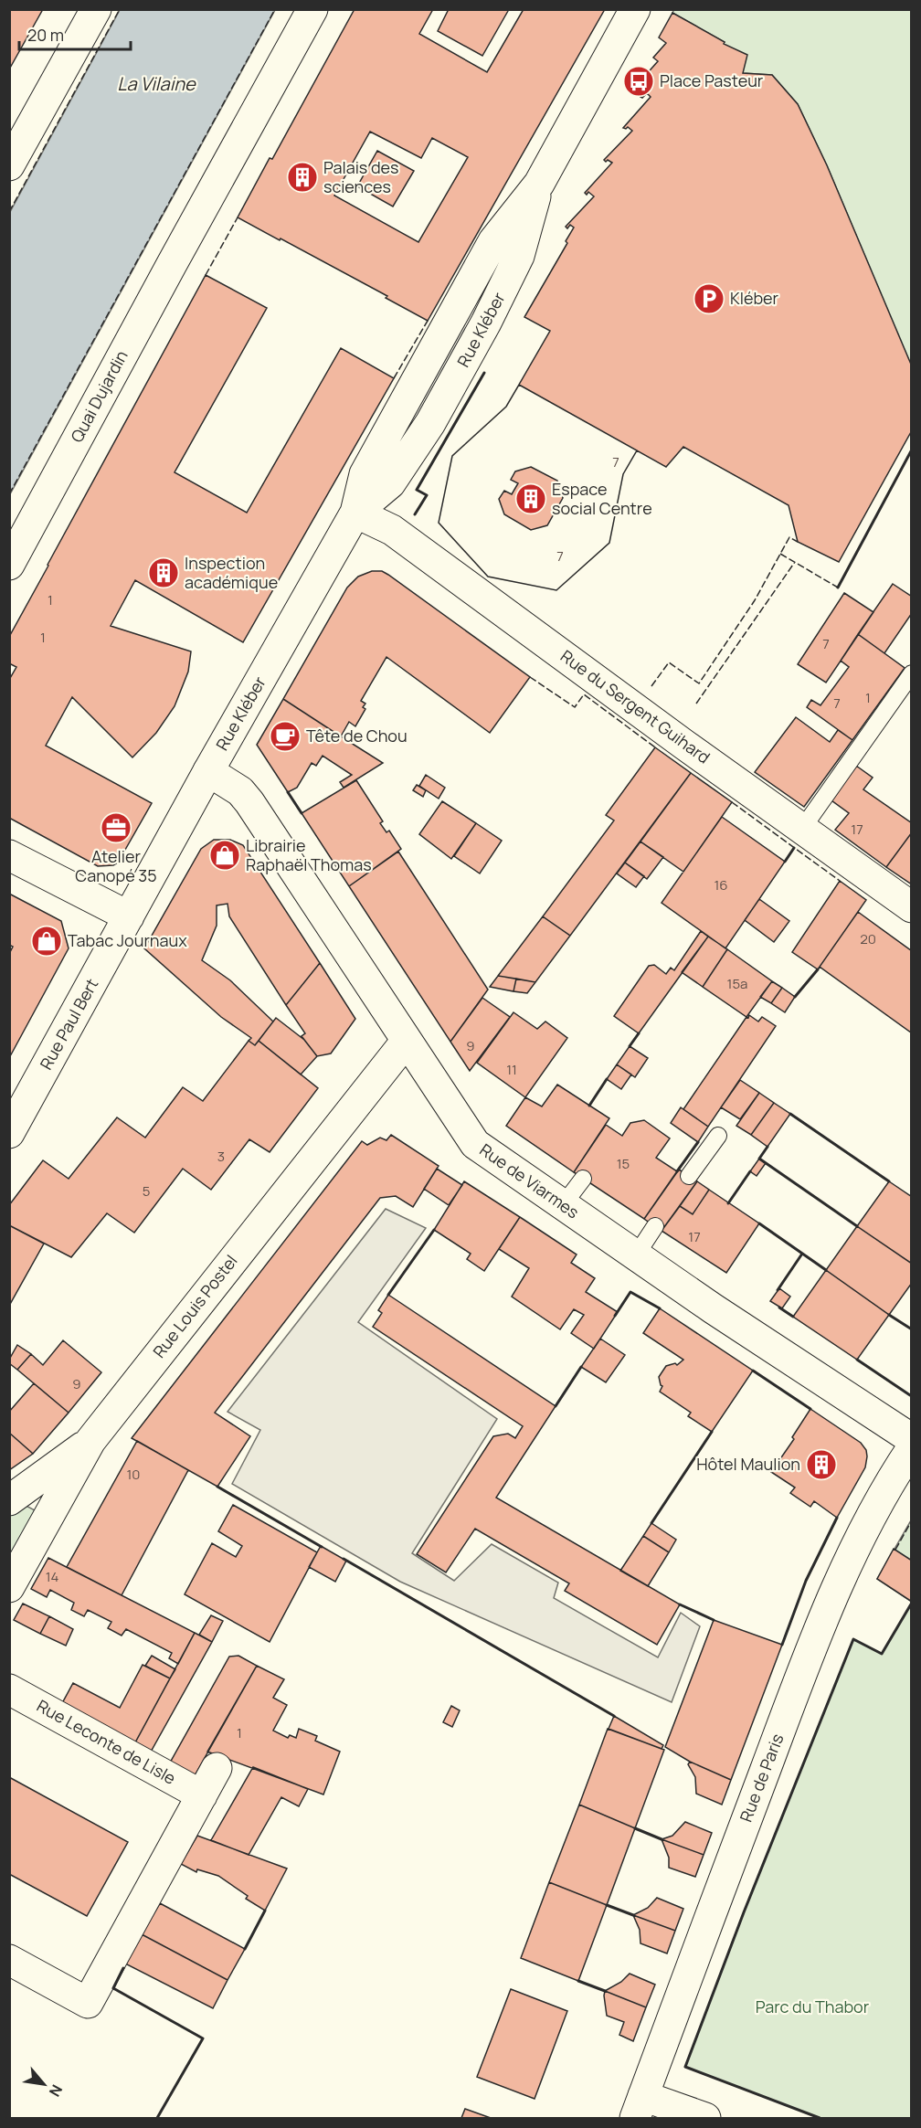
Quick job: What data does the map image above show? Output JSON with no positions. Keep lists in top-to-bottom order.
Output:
{
  "streets": {
    "street": [
      "Rue Kléber",
      "Quai Dujardin",
      "Rue du Sergent Guihard",
      "Rue Paul Bert",
      "Rue de Viarmes",
      "Rue Louis Postel",
      "Rue Leconte de Lisle",
      "Rue de Paris"
    ]
  },
  "crossings": [
    ["Rue Kléber", "Rue du Sergent Guihard"],
    ["Rue Kléber", "Rue Paul Bert"],
    ["Rue Kléber", "Rue de Viarmes"],
    ["Rue de Viarmes", "Rue Louis Postel"]
  ],
  "water": ["La Vilaine"],
  "parks": ["Parc du Thabor"],
  "places": {
    "bus stop": ["Place Pasteur"],
    "building": [
      "Palais des sciences",
      "Espace social Centre",
      "Inspection académique",
      "Hôtel Maulion"
    ],
    "parking": ["Kléber"],
    "cafe": ["Tête de Chou"],
    "office": ["Atelier Canopé 35"],
    "shop": ["Librairie Raphaël Thomas", "Tabac Journaux"]
  },
  "house_numbers": [
    "7",
    "7",
    "1",
    "1",
    "7",
    "1",
    "7",
    "17",
    "16",
    "20",
    "15a",
    "9",
    "11",
    "3",
    "15",
    "5",
    "17",
    "9",
    "10",
    "14",
    "1"
  ],
  "scale_bar": "20 m",
  "north": "bottom right"
}
